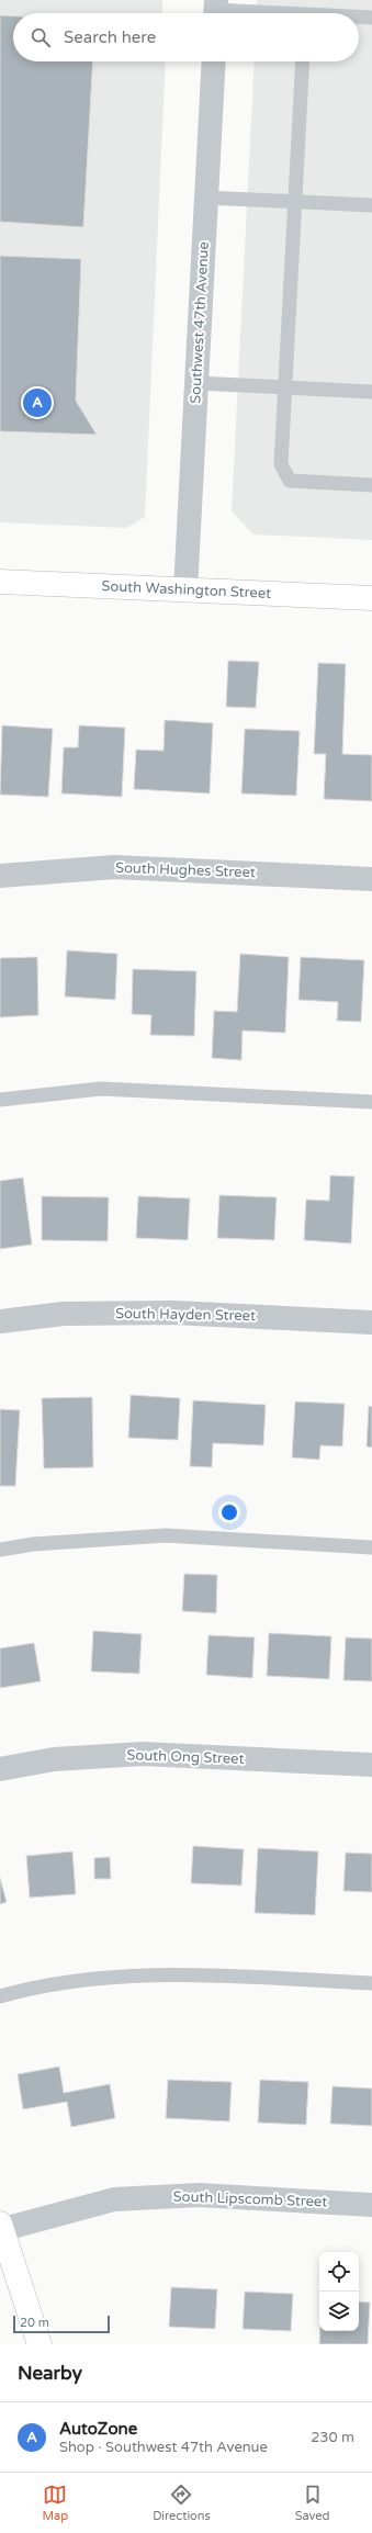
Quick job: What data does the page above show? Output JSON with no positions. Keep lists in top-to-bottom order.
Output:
{
  "streets": {
    "main road": ["South Washington Street"],
    "street": [
      "Southwest 47th Avenue",
      "South Hughes Street",
      "South Hayden Street",
      "South Ong Street",
      "South Lipscomb Street"
    ]
  },
  "crossings": [
    ["Southwest 47th Avenue", "South Washington Street"]
  ],
  "scale_bar": "20 m",
  "page": {
    "search": "Search here",
    "pins": "A",
    "scale": "20 m",
    "heading": "Nearby",
    "list": [
      {
        "mark": "A",
        "name": "AutoZone",
        "note": "Shop · Southwest 47th Avenue",
        "value": "230 m"
      }
    ],
    "nav": ["Map", "Directions", "Saved"]
  }
}
